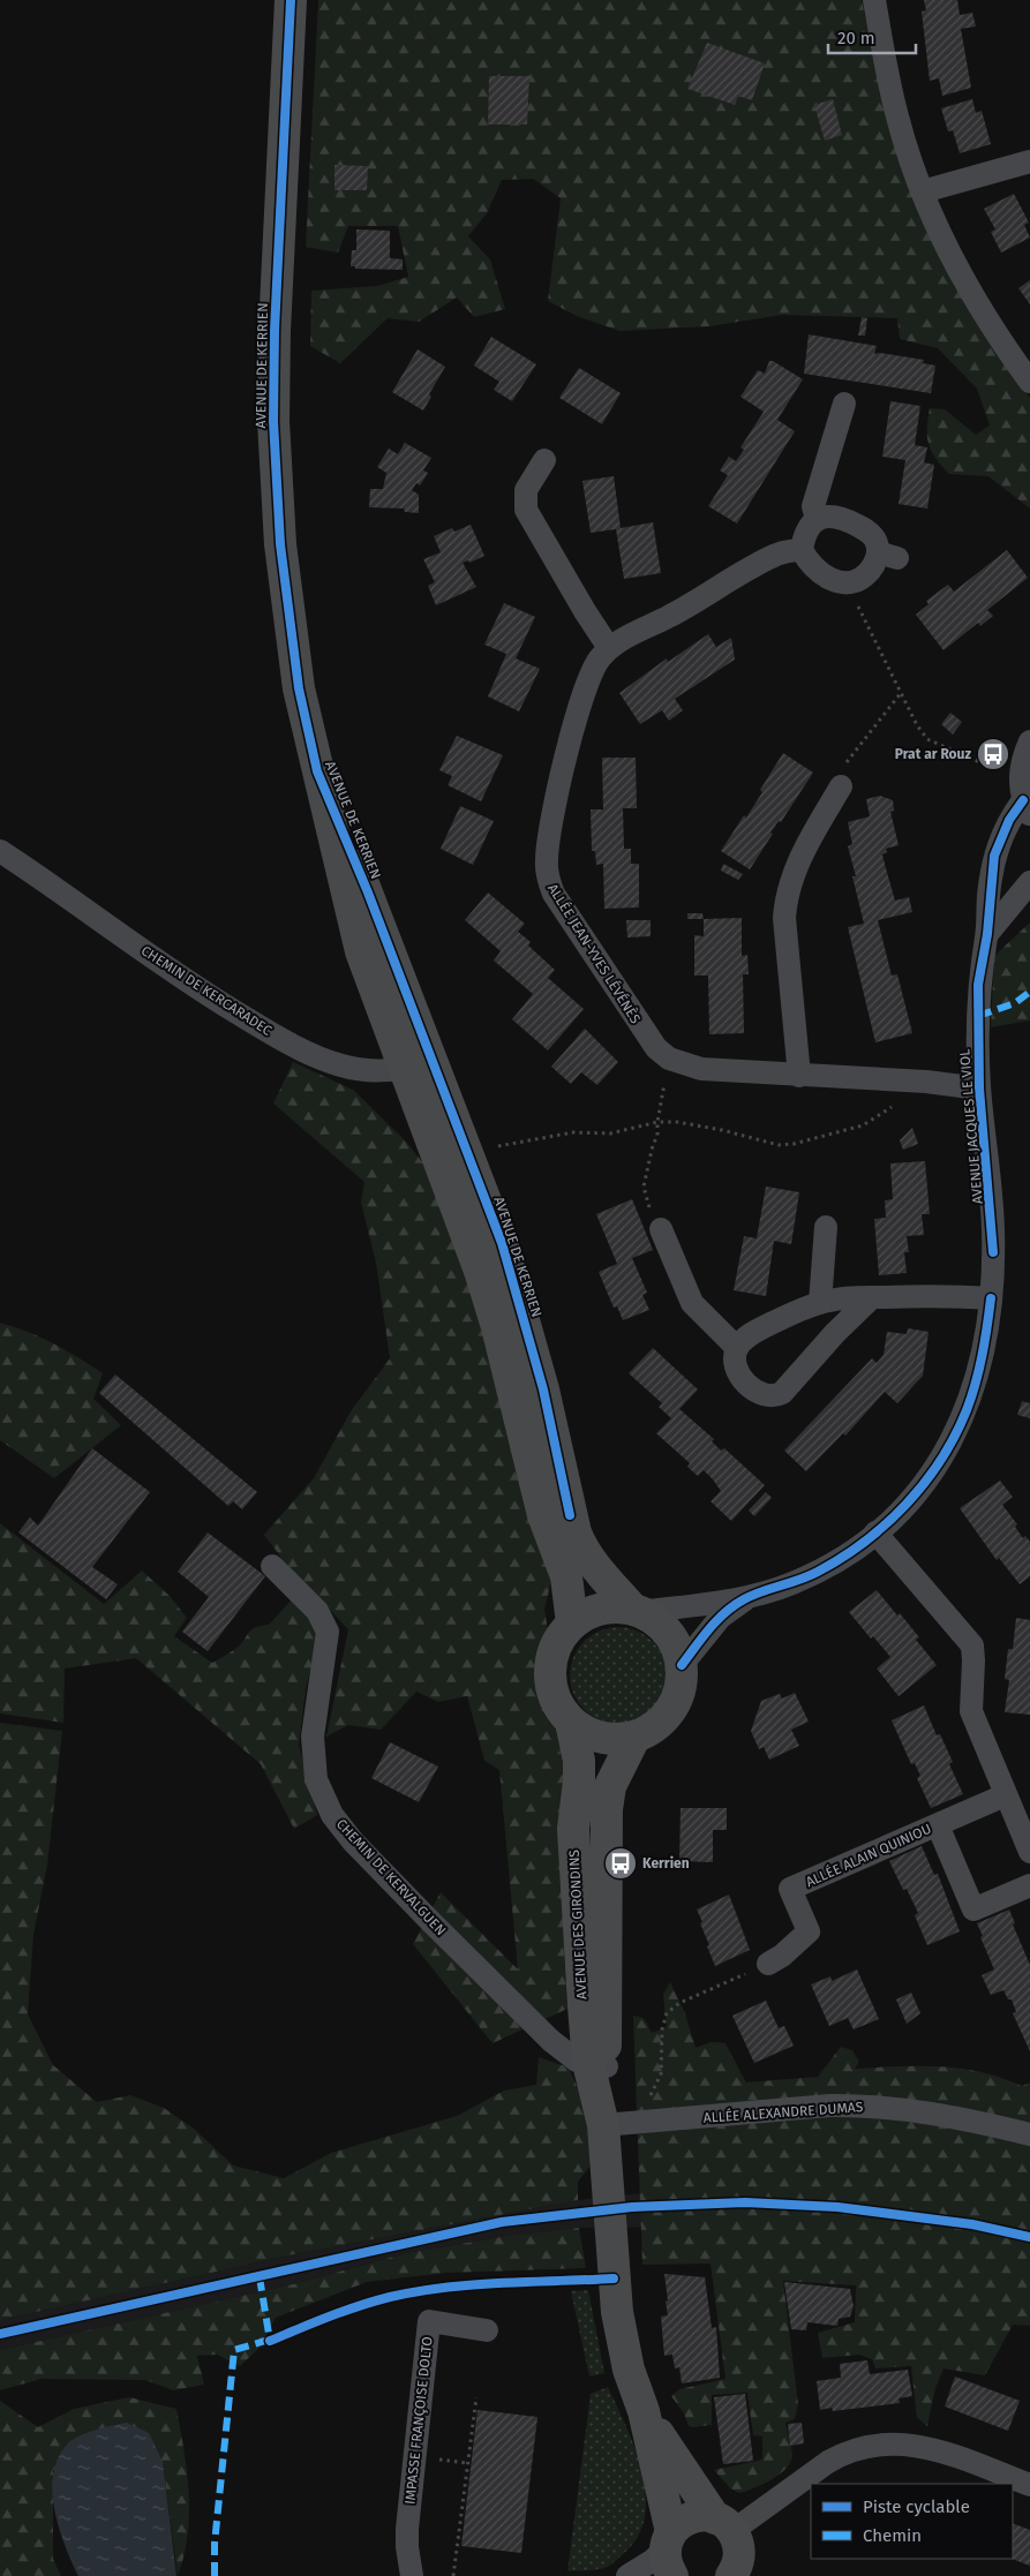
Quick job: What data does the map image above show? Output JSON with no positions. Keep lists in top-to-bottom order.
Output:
{
  "streets": {
    "main road": ["AVENUE DE KERRIEN", "AVENUE DES GIRONDINS"],
    "street": [
      "ALLÉE JEAN-YVES LÉVÉNÈS",
      "CHEMIN DE KERCARADEC",
      "AVENUE JACQUES LE VIOL",
      "ALLÉE ALAIN QUINIOU",
      "CHEMIN DE KERVALGUEN",
      "ALLÉE ALEXANDRE DUMAS",
      "IMPASSE FRANÇOISE DOLTO"
    ]
  },
  "crossings": [
    ["AVENUE DE KERRIEN", "CHEMIN DE KERCARADEC"],
    ["AVENUE DE KERRIEN", "AVENUE JACQUES LE VIOL"],
    ["AVENUE DE KERRIEN", "AVENUE DES GIRONDINS"],
    ["ALLÉE JEAN-YVES LÉVÉNÈS", "AVENUE JACQUES LE VIOL"],
    ["AVENUE JACQUES LE VIOL", "AVENUE DES GIRONDINS"],
    ["CHEMIN DE KERVALGUEN", "AVENUE DES GIRONDINS"],
    ["AVENUE DES GIRONDINS", "ALLÉE ALEXANDRE DUMAS"]
  ],
  "places": {
    "bus stop": ["Prat ar Rouz", "Kerrien"]
  },
  "legend": ["Piste cyclable", "Chemin"],
  "scale_bar": "20 m"
}
